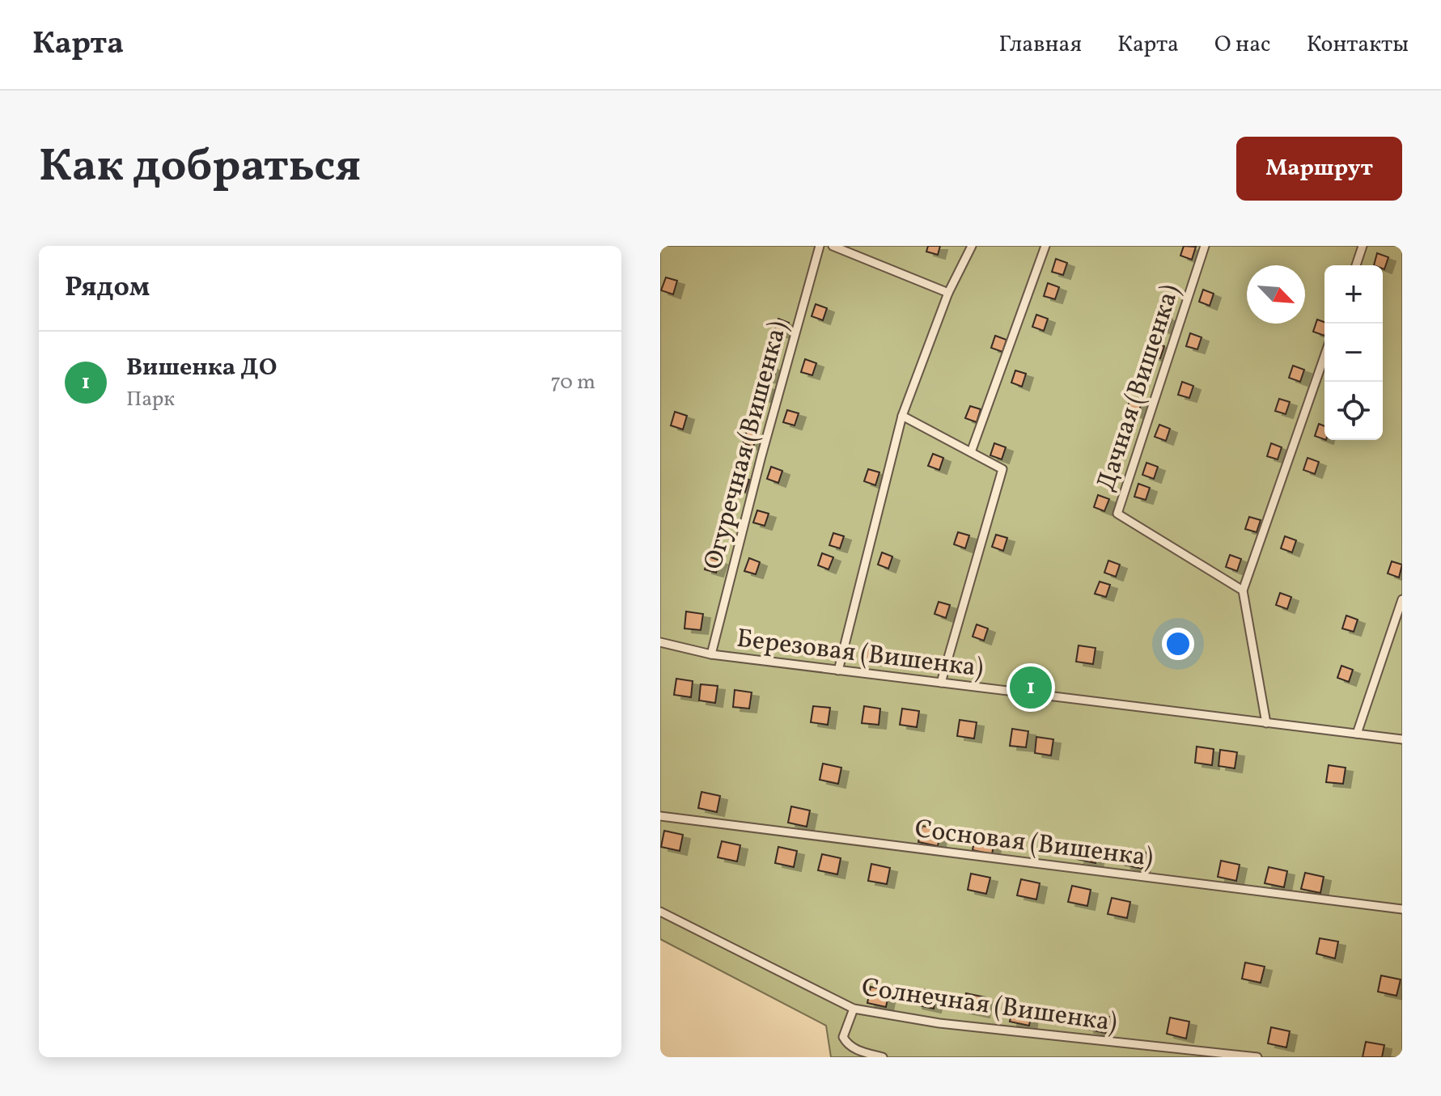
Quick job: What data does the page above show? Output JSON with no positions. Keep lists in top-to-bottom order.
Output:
{
  "streets": {
    "lane": [
      "Дачная (Вишенка)",
      "Огуречная (Вишенка)",
      "Березовая (Вишенка)",
      "Сосновая (Вишенка)",
      "Солнечная (Вишенка)"
    ]
  },
  "crossings": [
    ["Огуречная (Вишенка)", "Березовая (Вишенка)"]
  ],
  "north": "bottom right",
  "page": {
    "header": "Карта",
    "nav": [
      "Главная",
      "Карта",
      "О нас",
      "Контакты"
    ],
    "title": "Как добраться",
    "buttons": "Маршрут",
    "heading": "Рядом",
    "map_buttons": ["+", "−"],
    "list": [
      {
        "mark": "1",
        "name": "Вишенка ДО",
        "note": "Парк",
        "value": "70 m"
      }
    ],
    "pins": "1"
  }
}
